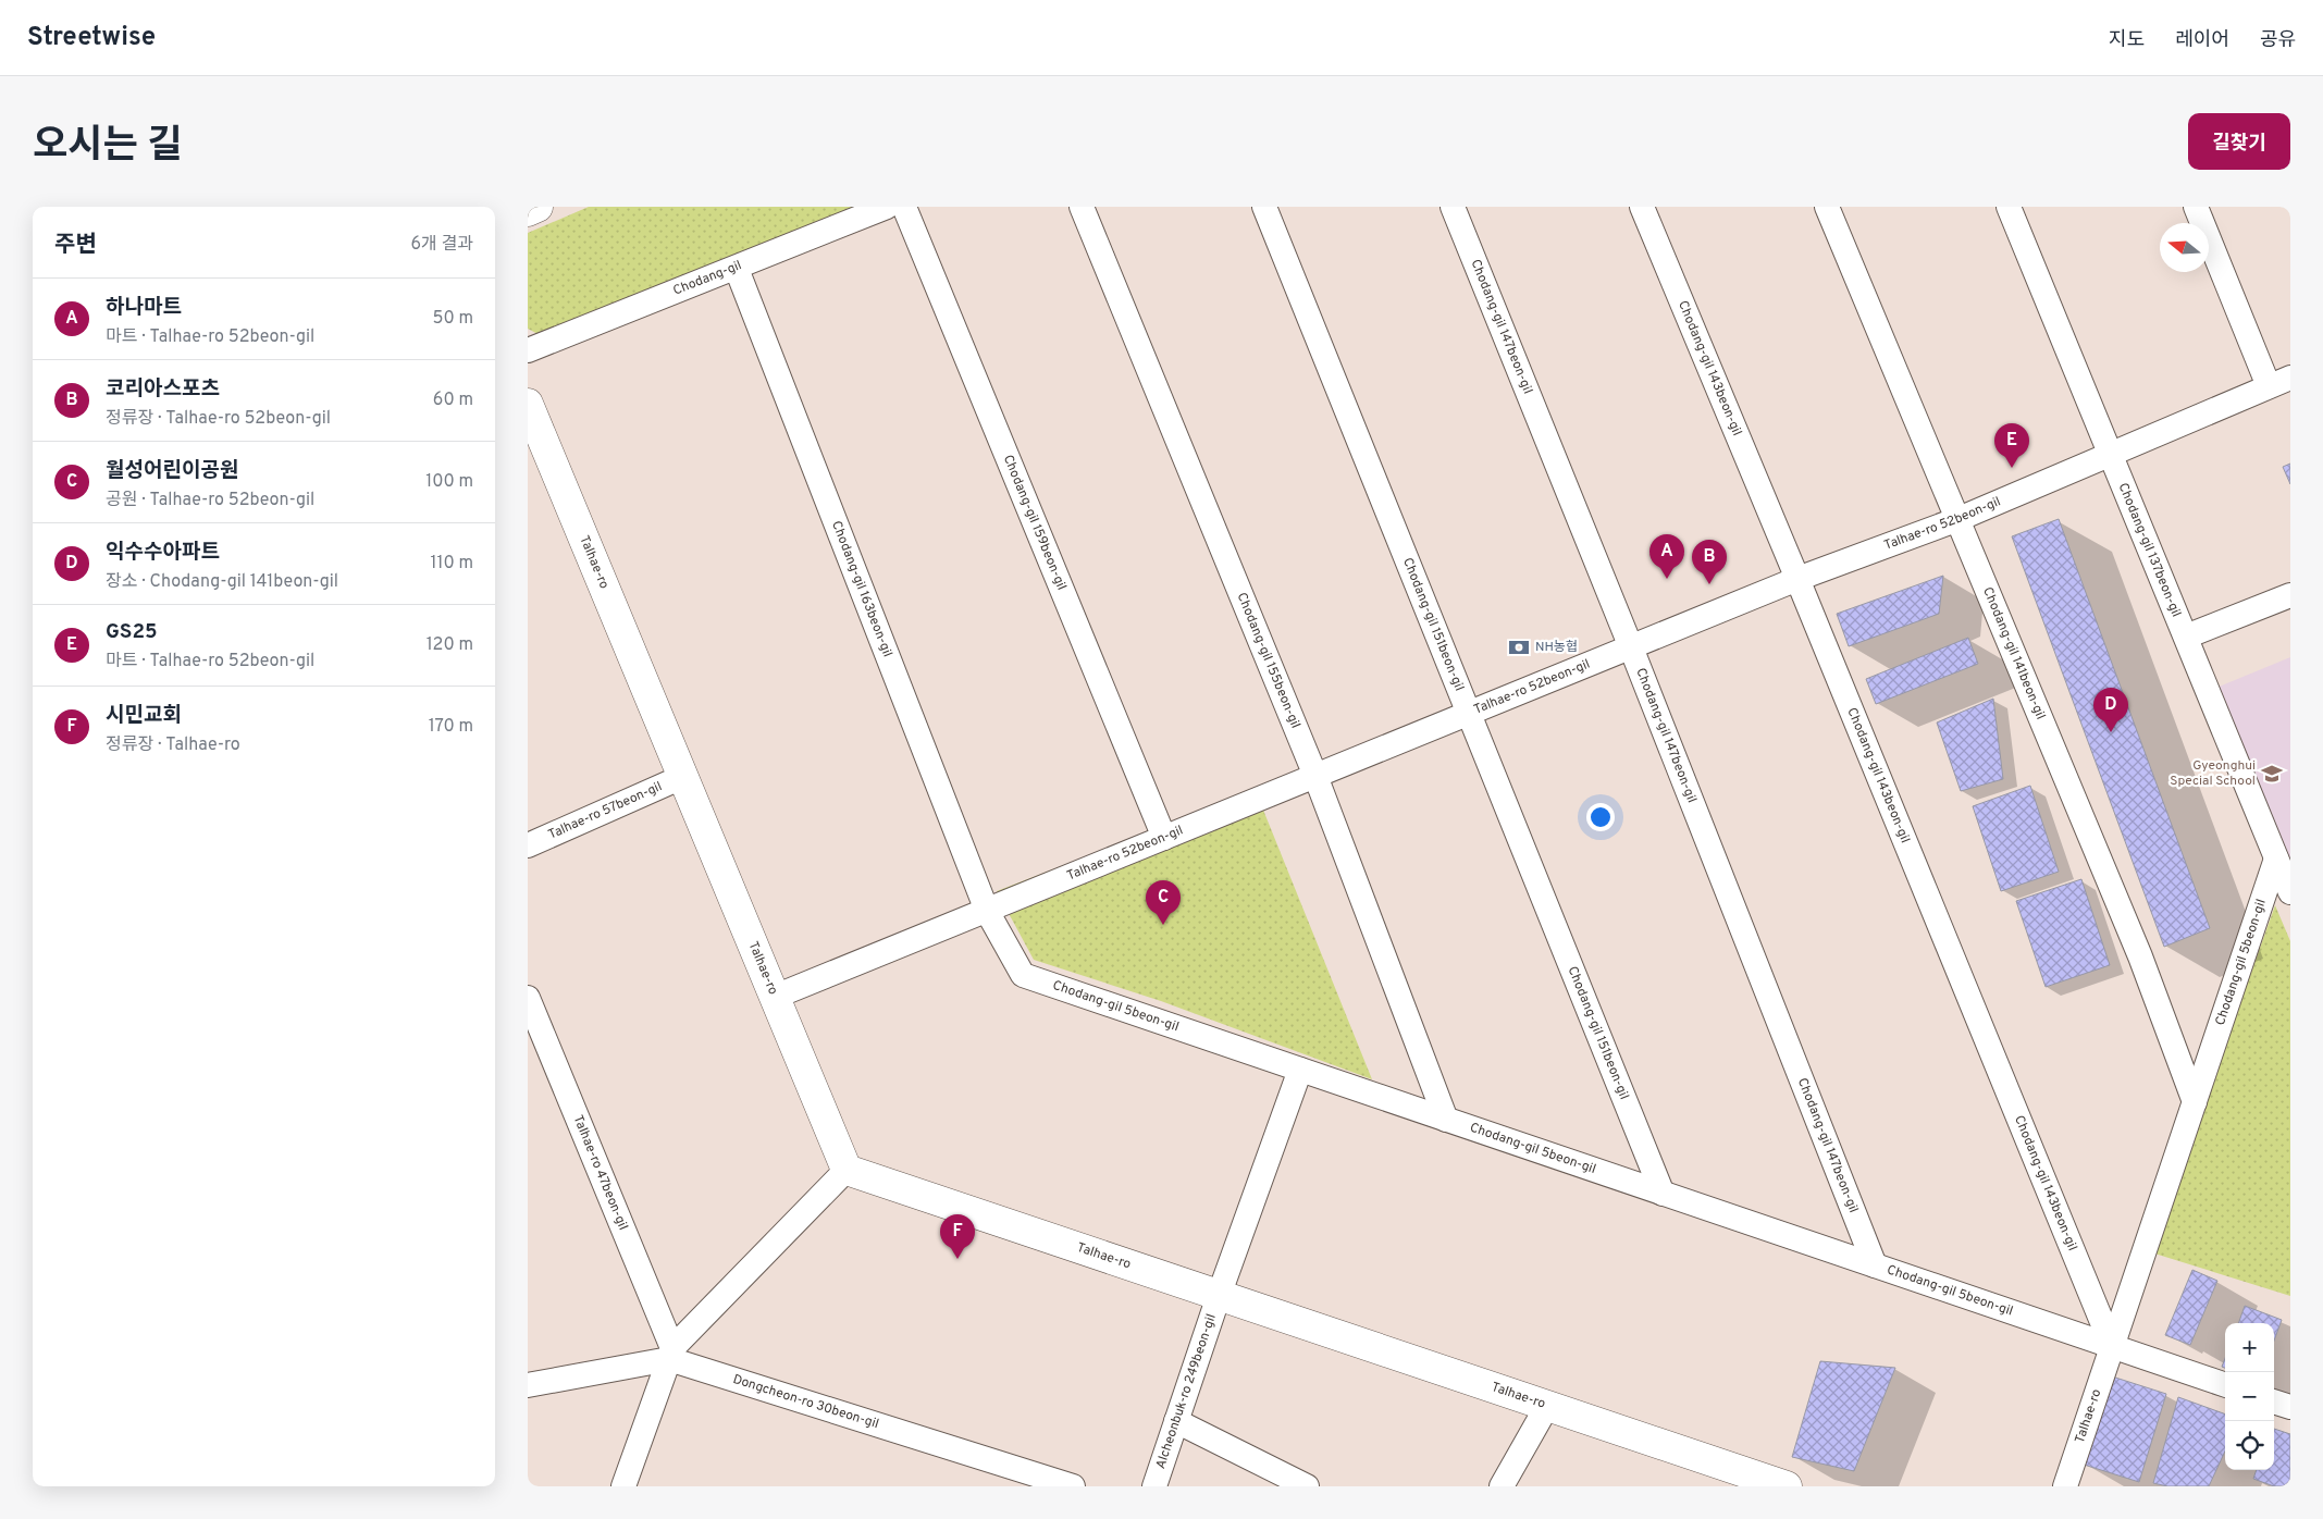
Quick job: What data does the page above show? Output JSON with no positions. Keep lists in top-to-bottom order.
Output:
{
  "streets": {
    "street": [
      "Chodang-gil",
      "Chodang-gil 147beon-gil",
      "Chodang-gil 143beon-gil",
      "Chodang-gil 159beon-gil",
      "Talhae-ro 52beon-gil",
      "Chodang-gil 137beon-gil",
      "Talhae-ro",
      "Chodang-gil 163beon-gil",
      "Chodang-gil 151beon-gil",
      "Chodang-gil 141beon-gil",
      "Chodang-gil 155beon-gil",
      "Talhae-ro 57beon-gil",
      "Chodang-gil 5beon-gil",
      "Talhae-ro 47beon-gil",
      "Alcheonbuk-ro 249beon-gil",
      "Dongcheon-ro 30beon-gil"
    ]
  },
  "crossings": [
    ["Chodang-gil", "Chodang-gil 163beon-gil"],
    ["Chodang-gil 147beon-gil", "Talhae-ro 52beon-gil"],
    ["Chodang-gil 147beon-gil", "Chodang-gil 5beon-gil"],
    ["Chodang-gil 143beon-gil", "Talhae-ro 52beon-gil"],
    ["Chodang-gil 143beon-gil", "Talhae-ro"],
    ["Chodang-gil 143beon-gil", "Chodang-gil 5beon-gil"],
    ["Chodang-gil 159beon-gil", "Talhae-ro 52beon-gil"],
    ["Talhae-ro 52beon-gil", "Chodang-gil 137beon-gil"],
    ["Talhae-ro 52beon-gil", "Talhae-ro"],
    ["Talhae-ro 52beon-gil", "Chodang-gil 163beon-gil"],
    ["Talhae-ro 52beon-gil", "Chodang-gil 151beon-gil"],
    ["Talhae-ro 52beon-gil", "Chodang-gil 141beon-gil"],
    ["Talhae-ro 52beon-gil", "Chodang-gil 155beon-gil"],
    ["Talhae-ro 52beon-gil", "Chodang-gil 5beon-gil"],
    ["Chodang-gil 137beon-gil", "Chodang-gil 5beon-gil"],
    ["Talhae-ro", "Talhae-ro 57beon-gil"],
    ["Talhae-ro", "Chodang-gil 5beon-gil"],
    ["Talhae-ro", "Alcheonbuk-ro 249beon-gil"],
    ["Chodang-gil 163beon-gil", "Chodang-gil 5beon-gil"],
    ["Chodang-gil 151beon-gil", "Chodang-gil 5beon-gil"],
    ["Chodang-gil 141beon-gil", "Chodang-gil 5beon-gil"],
    ["Chodang-gil 155beon-gil", "Chodang-gil 5beon-gil"],
    ["Talhae-ro 47beon-gil", "Dongcheon-ro 30beon-gil"]
  ],
  "places": {
    "bank": ["NH농협"],
    "school or university": ["Gyeonghui Special School"]
  },
  "north": "left",
  "page": {
    "header": "Streetwise",
    "nav": ["지도", "레이어", "공유"],
    "title": "오시는 길",
    "buttons": "길찾기",
    "heading": ["주변", "6개 결과"],
    "list": [
      {
        "mark": "A",
        "name": "하나마트",
        "note": "마트 · Talhae-ro 52beon-gil",
        "value": "50 m"
      },
      {
        "mark": "B",
        "name": "코리아스포츠",
        "note": "정류장 · Talhae-ro 52beon-gil",
        "value": "60 m"
      },
      {
        "mark": "C",
        "name": "월성어린이공원",
        "note": "공원 · Talhae-ro 52beon-gil",
        "value": "100 m"
      },
      {
        "mark": "D",
        "name": "익수수아파트",
        "note": "장소 · Chodang-gil 141beon-gil",
        "value": "110 m"
      },
      {
        "mark": "E",
        "name": "GS25",
        "note": "마트 · Talhae-ro 52beon-gil",
        "value": "120 m"
      },
      {
        "mark": "F",
        "name": "시민교회",
        "note": "정류장 · Talhae-ro",
        "value": "170 m"
      }
    ],
    "pins": [
      "E",
      "A",
      "B",
      "D",
      "C",
      "F"
    ],
    "map_buttons": ["+", "−"]
  }
}
